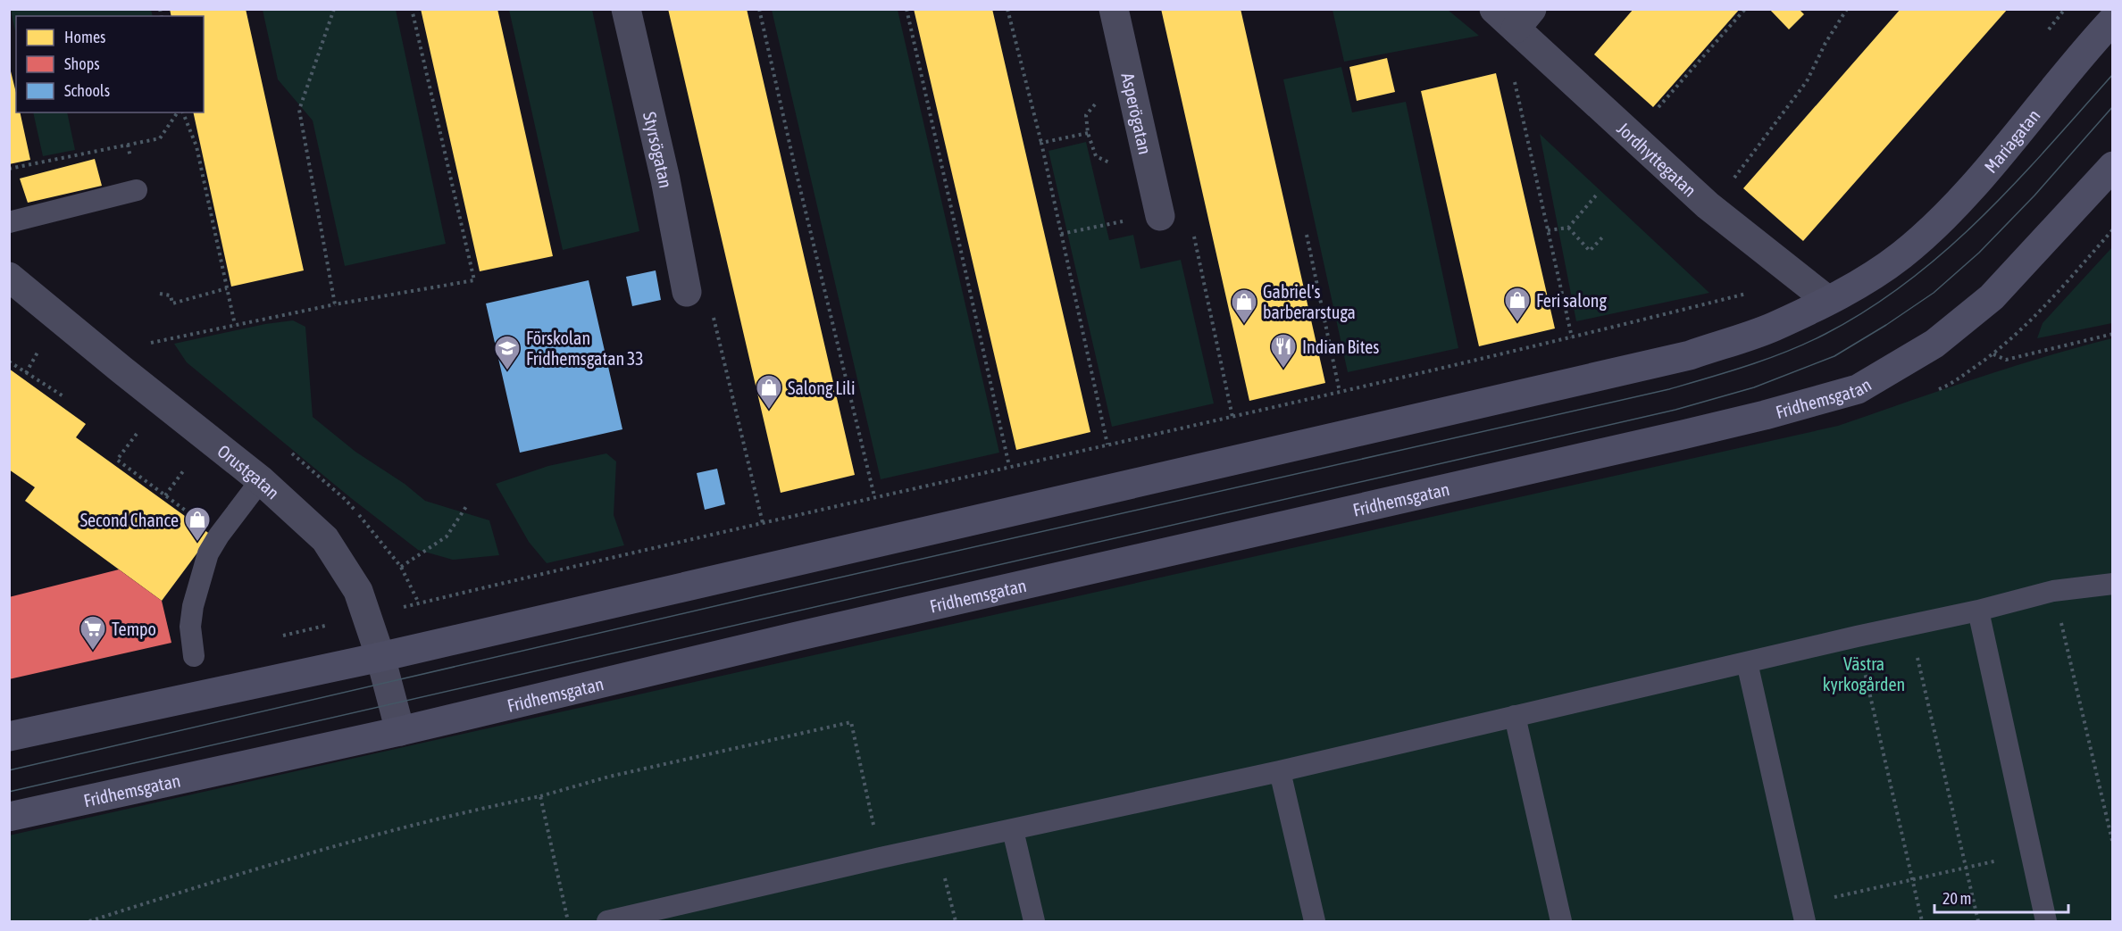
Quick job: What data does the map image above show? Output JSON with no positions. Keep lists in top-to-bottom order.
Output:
{
  "streets": {
    "street": [
      "Asperögatan",
      "Mariagatan",
      "Styrsögatan",
      "Jordhyttegatan",
      "Fridhemsgatan",
      "Orustgatan"
    ]
  },
  "crossings": [
    ["Mariagatan", "Jordhyttegatan"],
    ["Fridhemsgatan", "Orustgatan"]
  ],
  "parks": ["Västra kyrkogården"],
  "places": {
    "shop": [
      "Feri salong",
      "Gabriel's barberarstuga",
      "Salong Lili",
      "Second Chance"
    ],
    "restaurant": ["Indian Bites"],
    "school or university": ["Förskolan Fridhemsgatan 33"],
    "supermarket": ["Tempo"]
  },
  "legend": ["Homes", "Shops", "Schools"],
  "scale_bar": "20 m"
}
